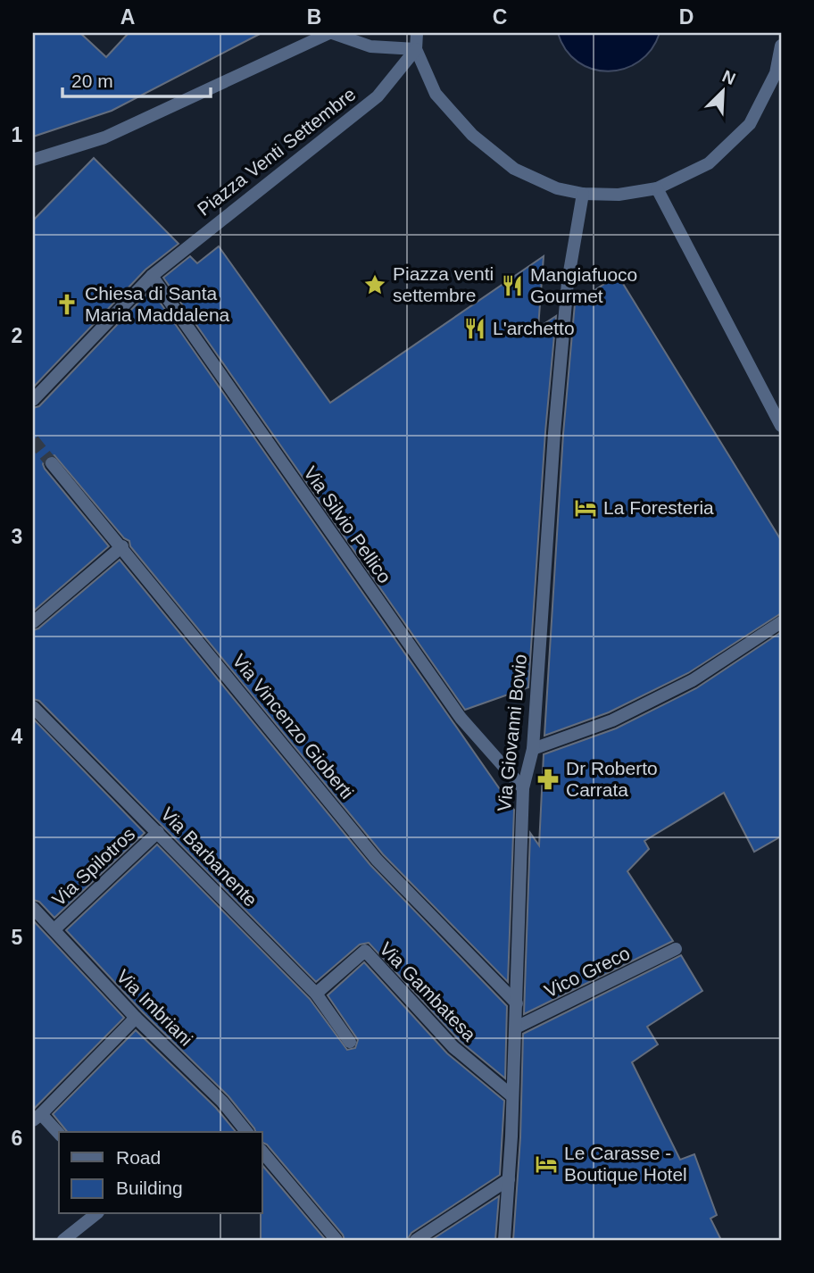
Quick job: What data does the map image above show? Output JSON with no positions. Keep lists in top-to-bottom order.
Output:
{
  "streets": {
    "street": [
      "Piazza Venti Settembre",
      "Via Silvio Pellico",
      "Via Vincenzo Gioberti",
      "Via Giovanni Bovio",
      "Via Barbanente",
      "Via Spilotros",
      "Vico Greco",
      "Via Gambatesa",
      "Via Imbriani"
    ]
  },
  "crossings": [
    ["Piazza Venti Settembre", "Via Silvio Pellico"],
    ["Via Silvio Pellico", "Via Giovanni Bovio"],
    ["Via Vincenzo Gioberti", "Via Giovanni Bovio"],
    ["Via Giovanni Bovio", "Vico Greco"],
    ["Via Giovanni Bovio", "Via Gambatesa"],
    ["Via Barbanente", "Via Spilotros"],
    ["Via Barbanente", "Via Gambatesa"],
    ["Via Spilotros", "Via Imbriani"]
  ],
  "places": {
    "place": ["Piazza venti settembre"],
    "restaurant": ["Mangiafuoco Gourmet", "L'archetto"],
    "church": ["Chiesa di Santa Maria Maddalena"],
    "hotel": ["La Foresteria", "Le Carasse - Boutique Hotel"],
    "pharmacy": ["Dr Roberto Carrata"]
  },
  "legend": ["Road", "Building"],
  "scale_bar": "20 m",
  "north": "top right",
  "grid": {
    "columns": [
      "A",
      "B",
      "C",
      "D"
    ],
    "rows": [
      "1",
      "2",
      "3",
      "4",
      "5",
      "6"
    ]
  }
}
